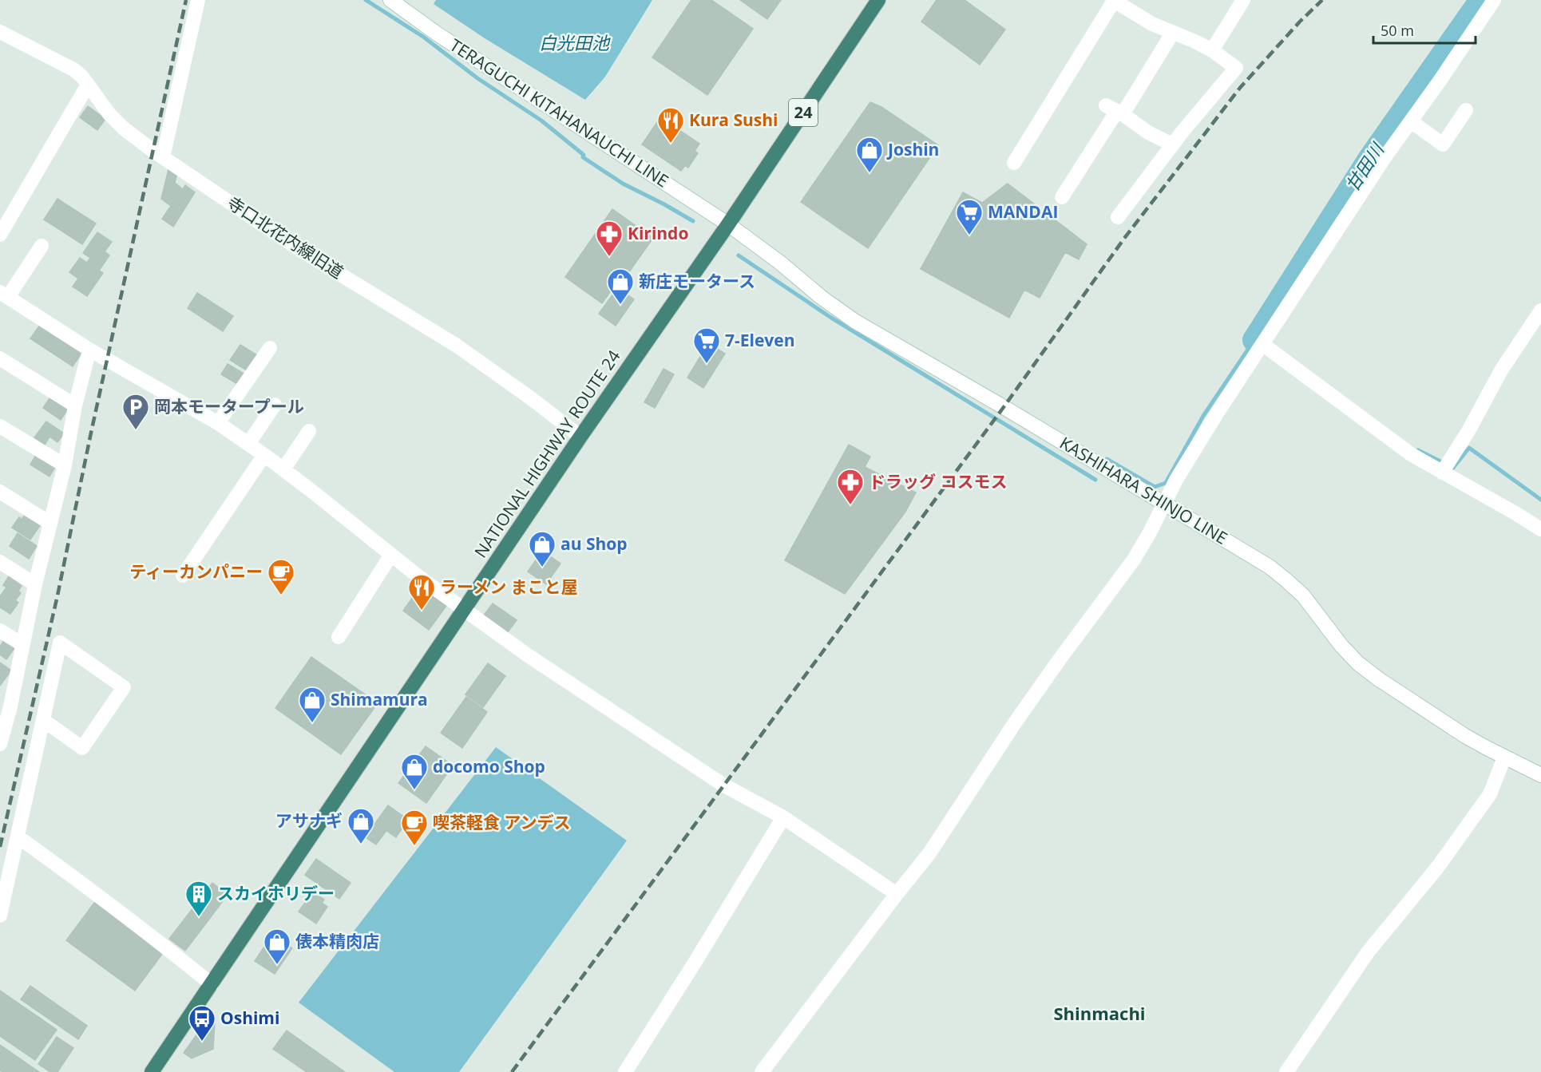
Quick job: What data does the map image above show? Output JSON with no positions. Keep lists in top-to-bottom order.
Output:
{
  "streets": {
    "highway": ["24", "NATIONAL HIGHWAY ROUTE 24"],
    "street": ["TERAGUCHI KITAHANAUCHI LINE", "寺口北花内線旧道", "KASHIHARA SHINJO LINE"]
  },
  "crossings": [
    ["TERAGUCHI KITAHANAUCHI LINE", "NATIONAL HIGHWAY ROUTE 24"],
    ["TERAGUCHI KITAHANAUCHI LINE", "KASHIHARA SHINJO LINE"],
    ["寺口北花内線旧道", "NATIONAL HIGHWAY ROUTE 24"],
    ["NATIONAL HIGHWAY ROUTE 24", "KASHIHARA SHINJO LINE"]
  ],
  "districts": ["Shinmachi"],
  "water": ["白光田池", "甘田川"],
  "places": {
    "restaurant": ["Kura Sushi", "ラーメン まこと屋"],
    "shop": [
      "Joshin",
      "新庄モータース",
      "au Shop",
      "Shimamura",
      "docomo Shop",
      "アサナギ",
      "俵本精肉店"
    ],
    "supermarket": ["MANDAI", "7-Eleven"],
    "pharmacy": ["Kirindo", "ドラッグ コスモス"],
    "parking": ["岡本モータープール"],
    "cafe": ["ティーカンパニー", "喫茶軽食 アンデス"],
    "building": ["スカイホリデー"],
    "bus stop": ["Oshimi"]
  },
  "scale_bar": "50 m"
}
